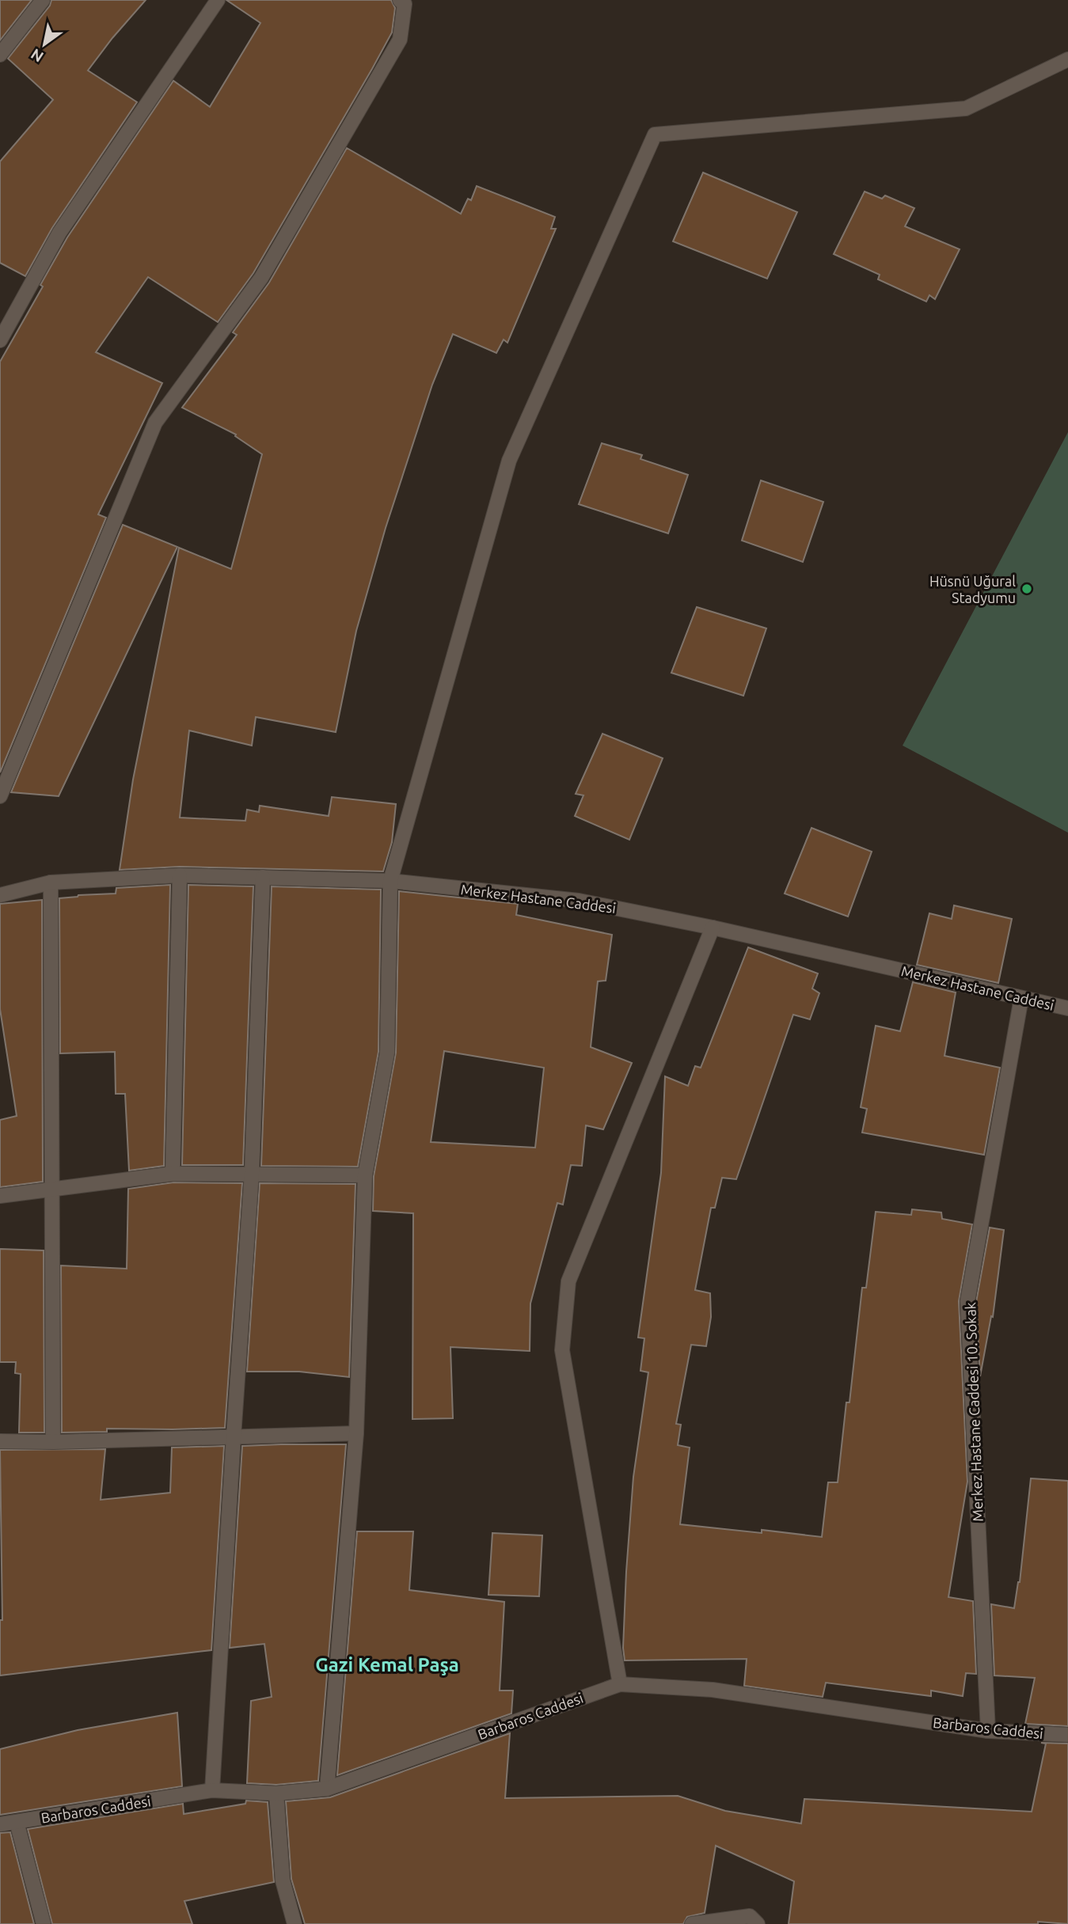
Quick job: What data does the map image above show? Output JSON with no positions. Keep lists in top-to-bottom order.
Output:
{
  "streets": {
    "street": ["Merkez Hastane Caddesi", "Merkez Hastane Caddesi 10. Sokak", "Barbaros Caddesi"]
  },
  "crossings": [
    ["Merkez Hastane Caddesi", "Merkez Hastane Caddesi 10. Sokak"],
    ["Merkez Hastane Caddesi 10. Sokak", "Barbaros Caddesi"]
  ],
  "districts": ["Gazi Kemal Paşa"],
  "places": ["Hüsnü Uğural Stadyumu"],
  "north": "bottom left"
}
